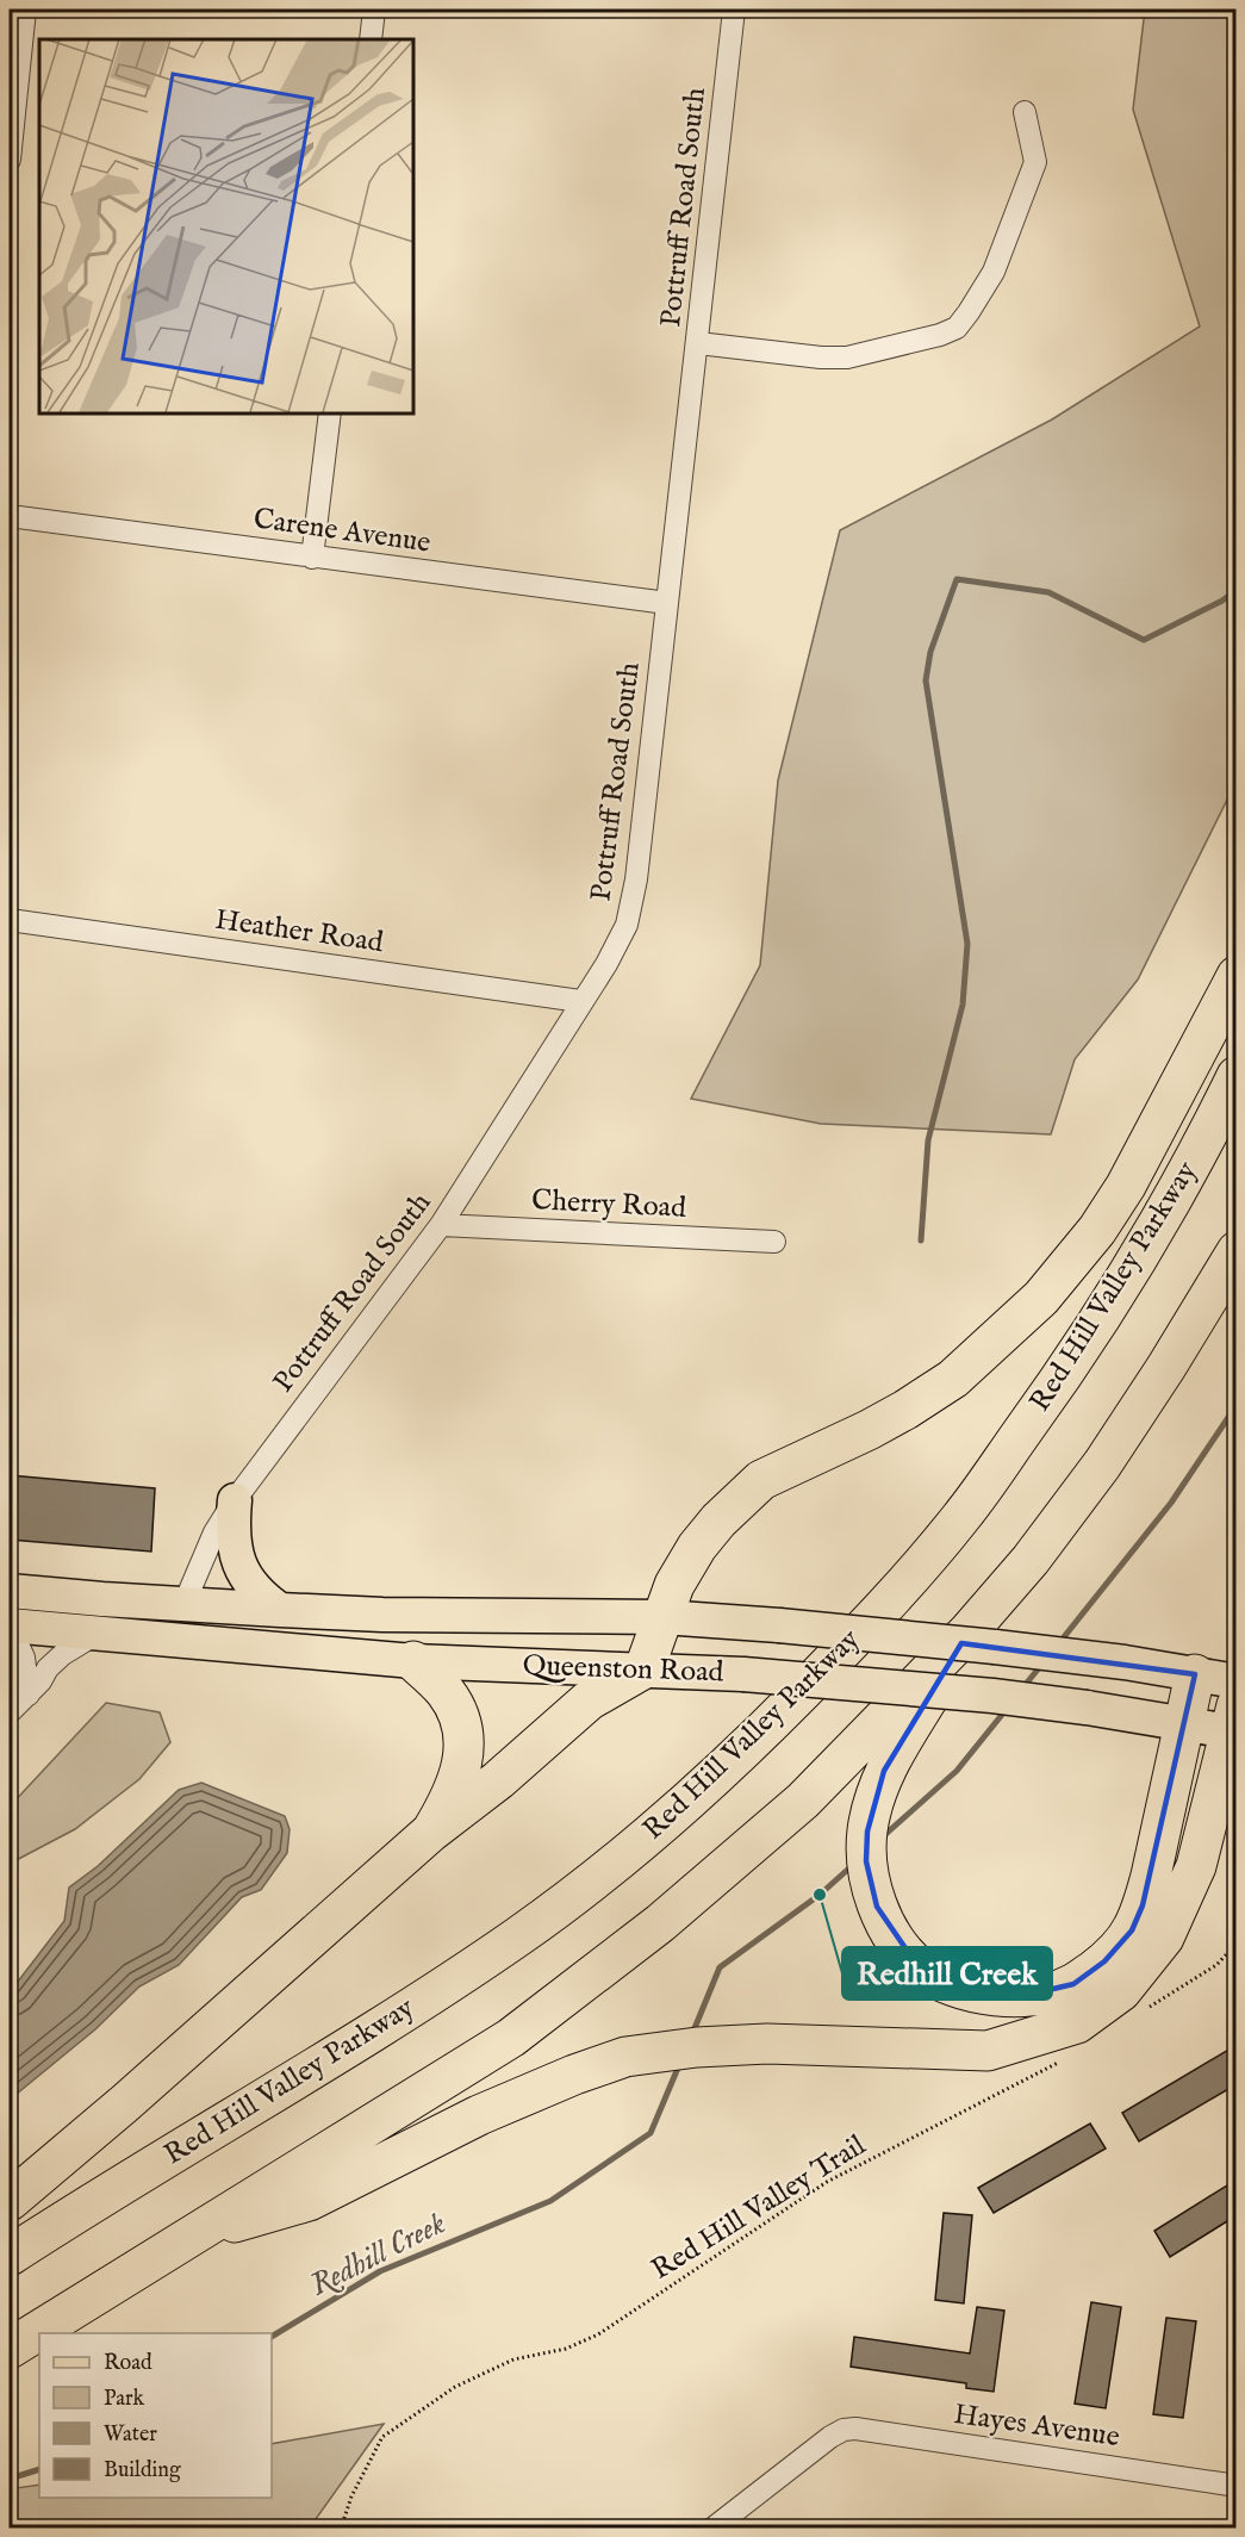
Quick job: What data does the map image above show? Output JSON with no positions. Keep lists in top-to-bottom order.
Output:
{
  "streets": {
    "highway": ["Red Hill Valley Parkway"],
    "main road": ["Queenston Road"],
    "street": [
      "Pottruff Road South",
      "Carene Avenue",
      "Heather Road",
      "Cherry Road",
      "Hayes Avenue"
    ],
    "path": ["Red Hill Valley Trail"]
  },
  "crossings": [
    ["Pottruff Road South", "Carene Avenue"],
    ["Pottruff Road South", "Heather Road"],
    ["Pottruff Road South", "Cherry Road"],
    ["Pottruff Road South", "Queenston Road"]
  ],
  "water": ["Redhill Creek"],
  "places": ["Redhill Creek"],
  "legend": [
    "Road",
    "Park",
    "Water",
    "Building"
  ]
}
